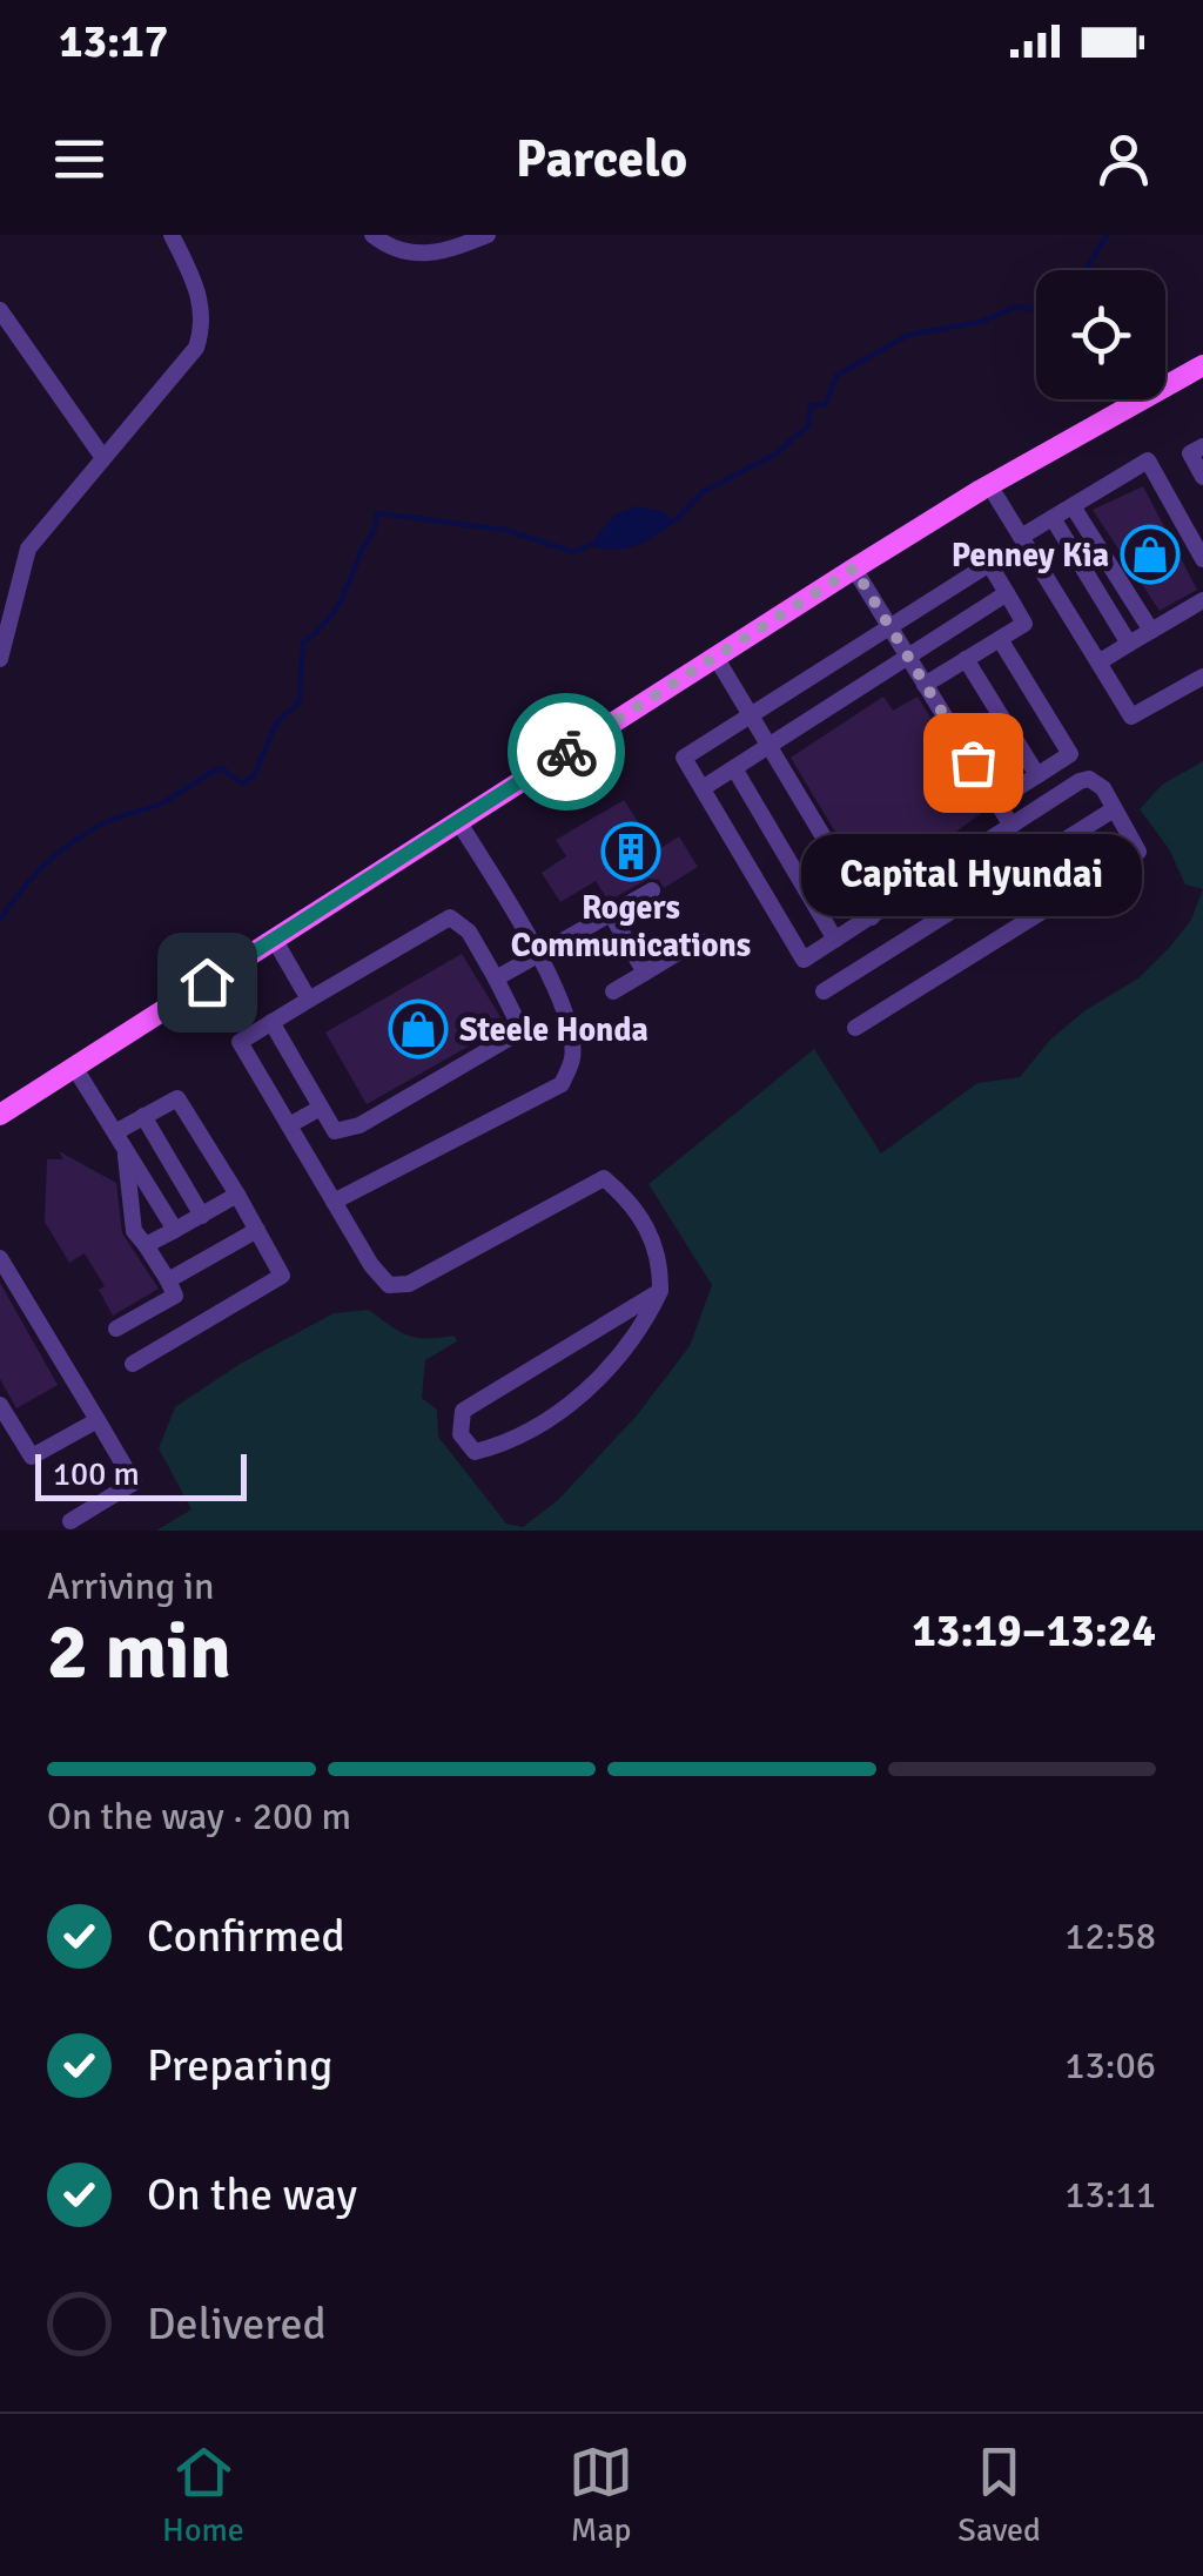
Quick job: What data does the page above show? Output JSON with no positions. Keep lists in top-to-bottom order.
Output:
{
  "places": {
    "shop": ["Penney Kia", "Steele Honda"],
    "other": ["Capital Hyundai"],
    "building": ["Rogers Communications"]
  },
  "scale_bar": "100 m",
  "page": {
    "status": "13:17",
    "header": "Parcelo",
    "bubble": "Capital Hyundai",
    "scale": "100 m",
    "heading": ["2 min", "Arriving in", "13:19–13:24"],
    "bar": "On the way · 200 m",
    "list": [
      ["Confirmed", "12:58"],
      ["Preparing", "13:06"],
      ["On the way", "13:11"],
      "Delivered"
    ],
    "tabs": ["Home", "Map", "Saved"]
  }
}
